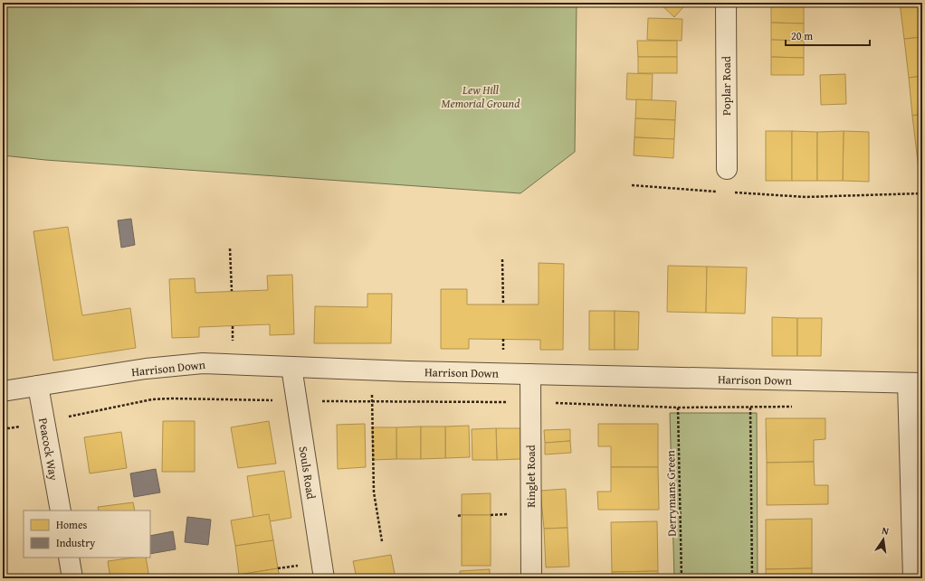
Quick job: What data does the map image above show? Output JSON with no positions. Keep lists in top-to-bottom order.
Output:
{
  "streets": {
    "street": [
      "Poplar Road",
      "Harrison Down",
      "Peacock Way",
      "Souls Road",
      "Ringlet Road"
    ],
    "path": ["Derrymans Green"]
  },
  "crossings": [
    ["Harrison Down", "Peacock Way"],
    ["Harrison Down", "Souls Road"],
    ["Harrison Down", "Ringlet Road"]
  ],
  "parks": ["Lew Hill Memorial Ground"],
  "legend": ["Homes", "Industry"],
  "scale_bar": "20 m",
  "north": "top"
}
